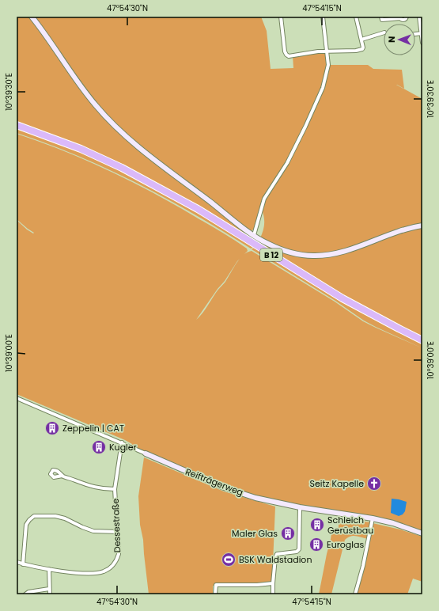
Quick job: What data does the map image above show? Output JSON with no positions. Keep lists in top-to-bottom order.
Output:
{
  "streets": {
    "highway": ["B 12"],
    "main road": ["Reifträgerweg"],
    "street": ["Dessestraße"]
  },
  "crossings": [
    ["Reifträgerweg", "Dessestraße"]
  ],
  "places": {
    "building": [
      "Zeppelin | CAT",
      "Kugler",
      "Schleich Gerüstbau",
      "Maler Glas",
      "Euroglas"
    ],
    "church": ["Seitz Kapelle"],
    "sports": ["BSK Waldstadion"]
  },
  "north": "left",
  "coordinates": [
    "47°54'30\"N",
    "47°54'15\"N",
    "10°39'30\"E",
    "10°39'00\"E"
  ]
}
